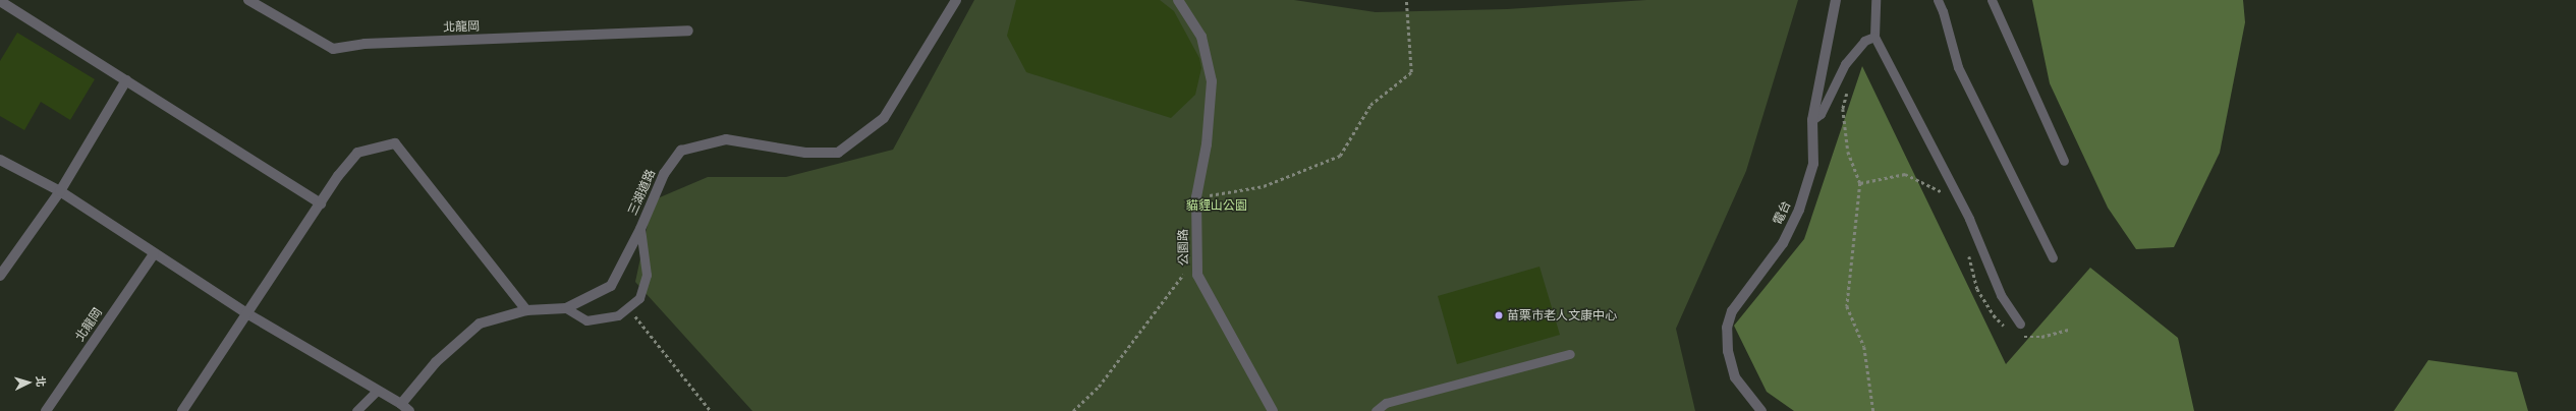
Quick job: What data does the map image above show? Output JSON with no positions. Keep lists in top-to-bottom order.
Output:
{
  "streets": {
    "street": [
      "北龍岡",
      "三湖道路",
      "電台",
      "公園路"
    ]
  },
  "parks": ["貓貍山公園"],
  "places": ["苗栗市老人文康中心"],
  "north": "right"
}
